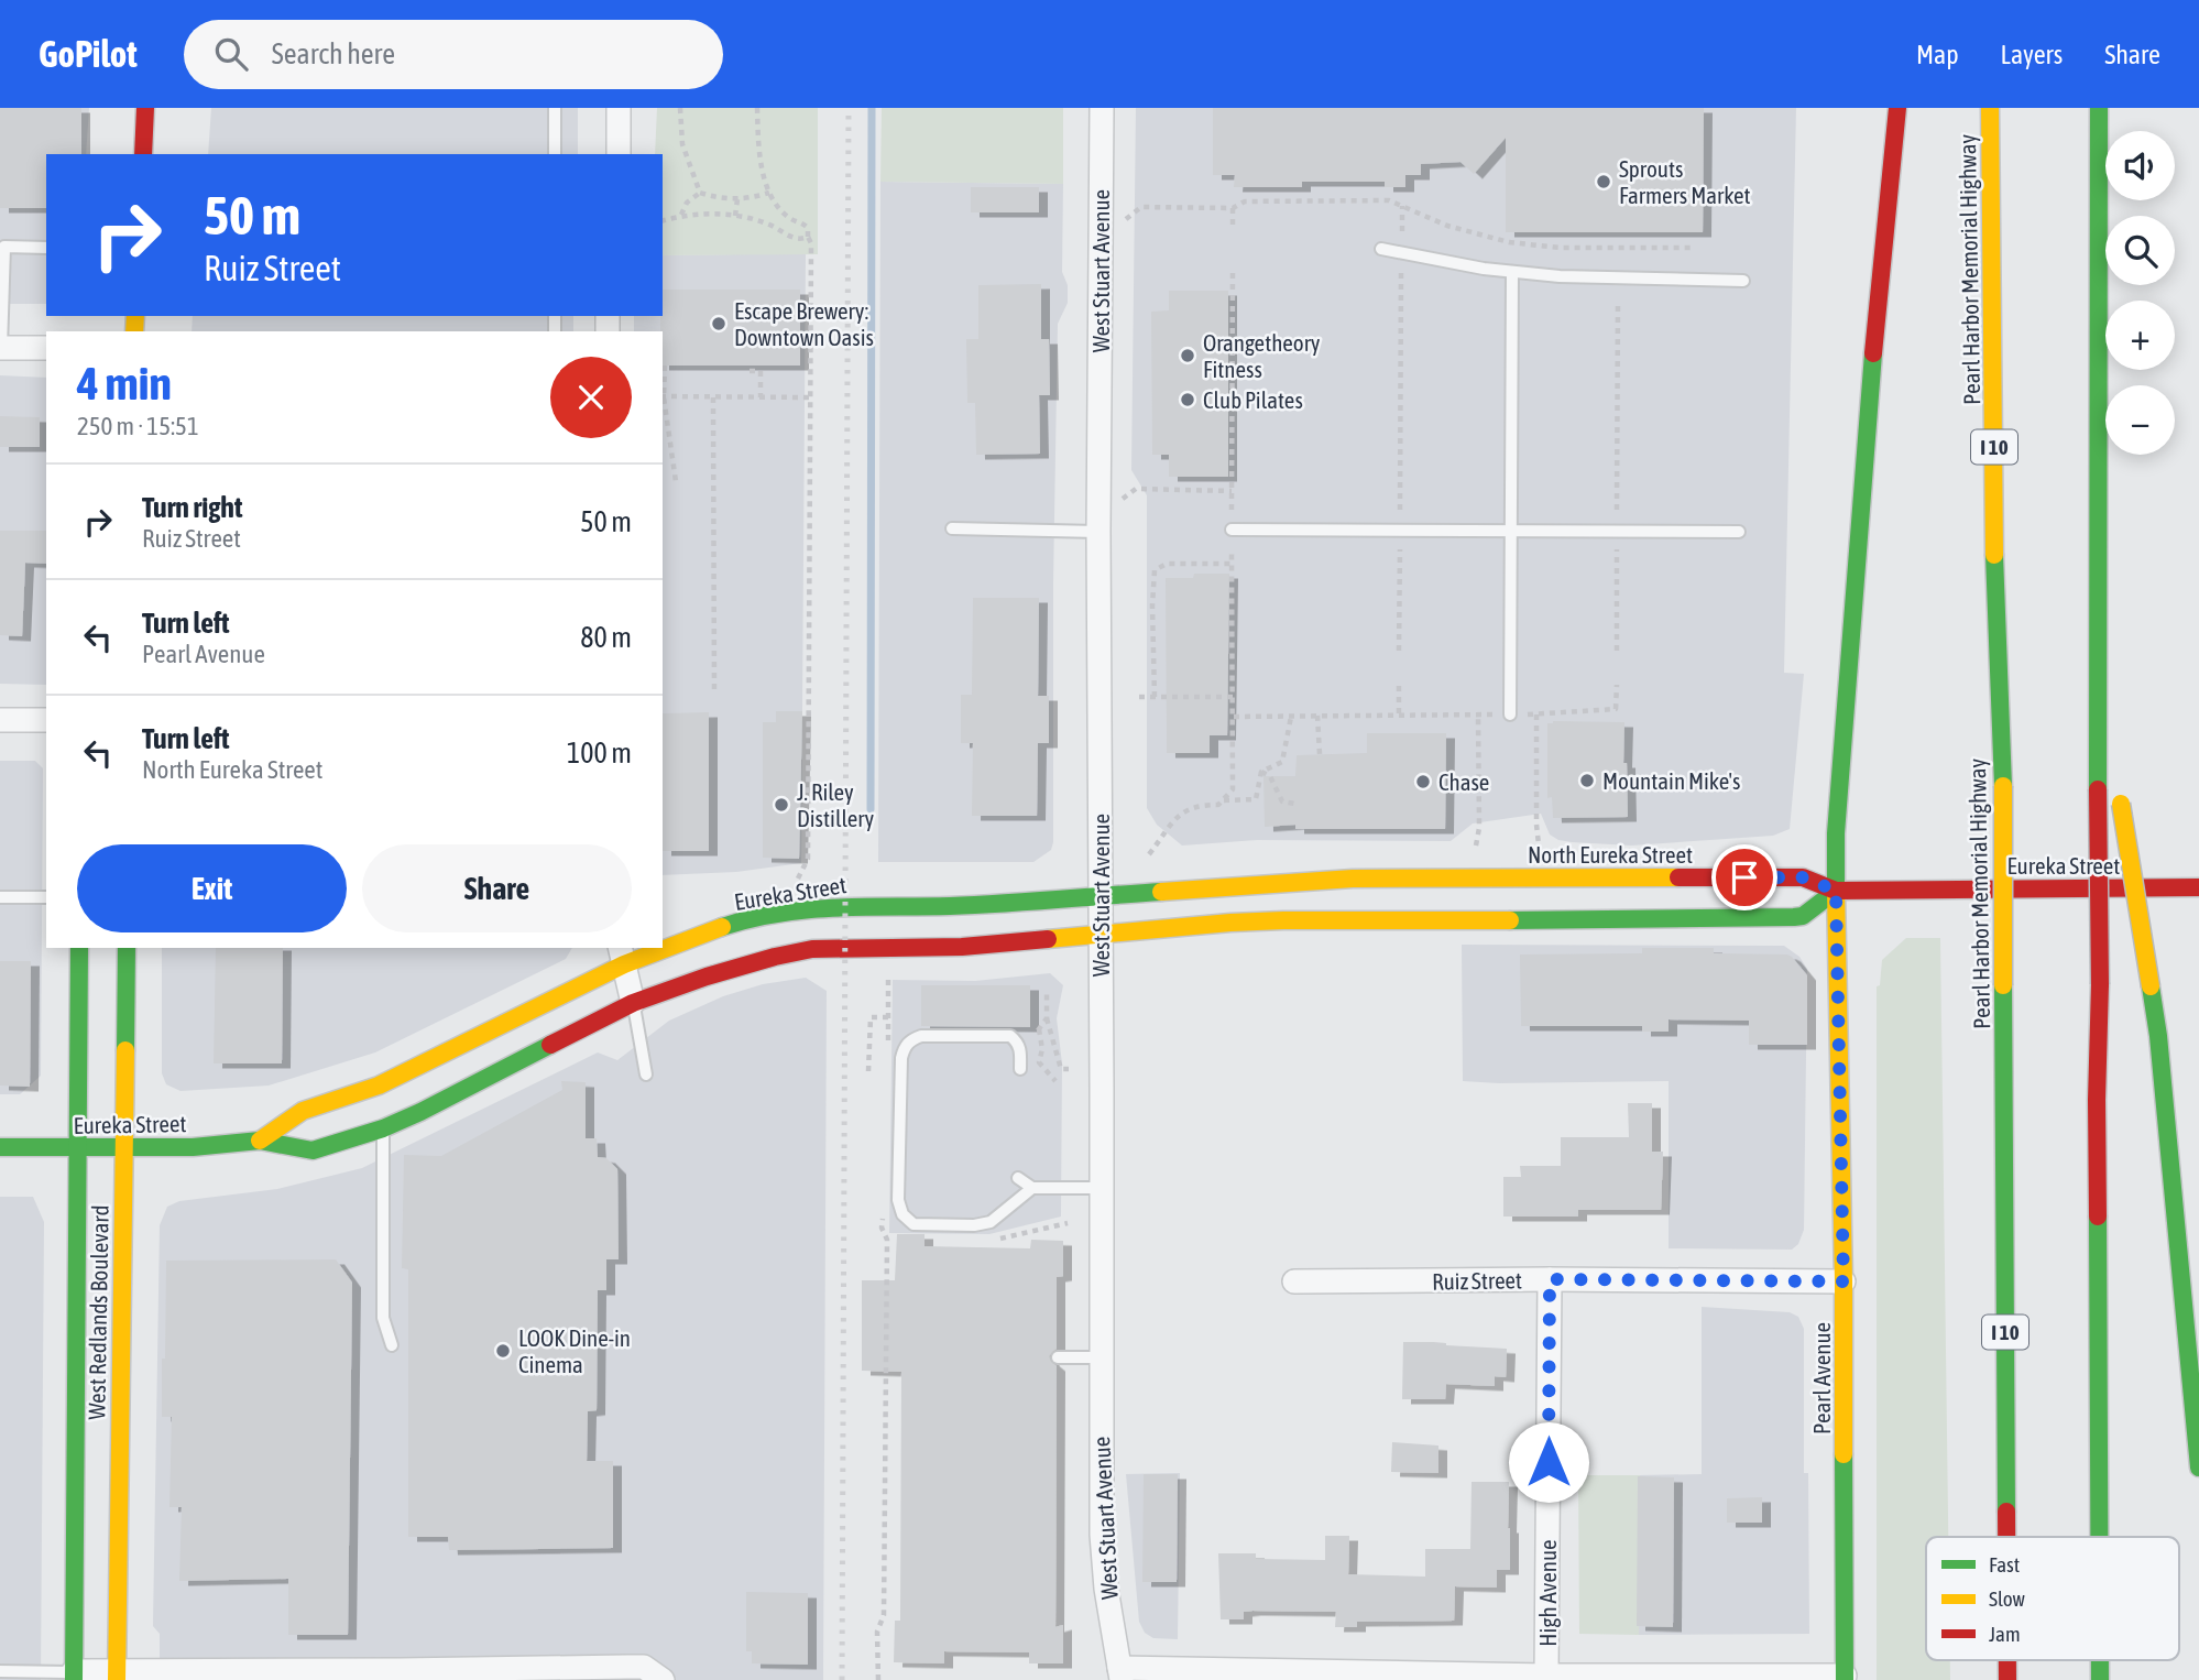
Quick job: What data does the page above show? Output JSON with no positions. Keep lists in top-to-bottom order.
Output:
{
  "streets": {
    "main road": [
      "Pearl Harbor Memorial Highway",
      "I 10",
      "North Eureka Street",
      "Eureka Street",
      "West Redlands Boulevard",
      "Pearl Avenue"
    ],
    "street": ["West Stuart Avenue", "Ruiz Street", "High Avenue"]
  },
  "crossings": [
    ["West Stuart Avenue", "North Eureka Street"],
    ["West Stuart Avenue", "Eureka Street"],
    ["North Eureka Street", "Eureka Street"],
    ["North Eureka Street", "Pearl Avenue"],
    ["Eureka Street", "West Redlands Boulevard"],
    ["Eureka Street", "Pearl Avenue"],
    ["Ruiz Street", "Pearl Avenue"],
    ["Ruiz Street", "High Avenue"]
  ],
  "places": [
    "Sprouts Farmers Market",
    "Escape Brewery: Downtown Oasis",
    "Orangetheory Fitness",
    "Club Pilates",
    "Mountain Mike's",
    "Chase",
    "J. Riley Distillery",
    "LOOK Dine-in Cinema"
  ],
  "legend": ["Fast", "Slow", "Jam"],
  "page": {
    "header": "GoPilot",
    "search": "Search here",
    "nav": ["Map", "Layers", "Share"],
    "map_buttons": ["+", "−"],
    "turn": ["50 m", "Ruiz Street"],
    "heading": ["4 min", "250 m · 15:51"],
    "list": [
      {
        "name": "Turn right",
        "note": "Ruiz Street",
        "value": "50 m"
      },
      {
        "name": "Turn left",
        "note": "Pearl Avenue",
        "value": "80 m"
      },
      {
        "name": "Turn left",
        "note": "North Eureka Street",
        "value": "100 m"
      }
    ],
    "buttons": ["Exit", "Share"]
  }
}
